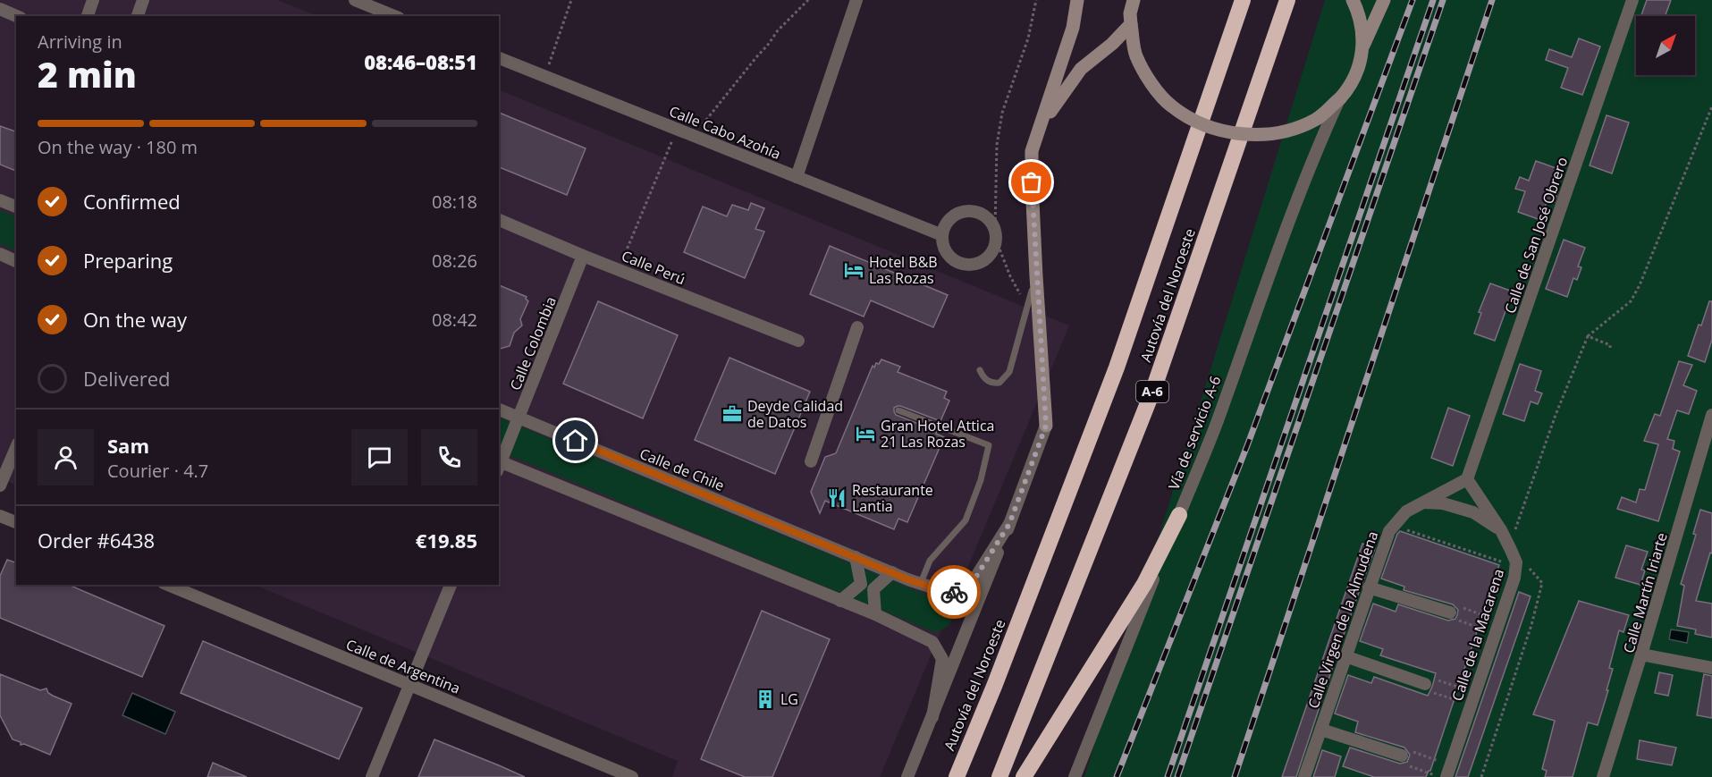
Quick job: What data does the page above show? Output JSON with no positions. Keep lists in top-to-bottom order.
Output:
{
  "streets": {
    "highway": ["Autovía del Noroeste", "A-6"],
    "street": [
      "Calle Cabo Azohía",
      "Calle de San José Obrero",
      "Calle Perú",
      "Calle Colombia",
      "Vía de servicio A-6",
      "Calle de Chile",
      "Calle Martín Iriarte",
      "Calle Virgen de la Almudena",
      "Calle de la Macarena",
      "Calle de Argentina"
    ]
  },
  "crossings": [
    ["Calle de San José Obrero", "Calle Virgen de la Almudena"],
    ["Calle de San José Obrero", "Calle de la Macarena"],
    ["Calle Perú", "Calle Colombia"],
    ["Calle Colombia", "Calle de Chile"],
    ["Calle Virgen de la Almudena", "Calle de la Macarena"]
  ],
  "places": {
    "hotel": ["Hotel B&B Las Rozas", "Gran Hotel Attica 21 Las Rozas"],
    "office": ["Deyde Calidad de Datos"],
    "restaurant": ["Restaurante Lantia"],
    "building": ["LG"]
  },
  "north": "top right",
  "page": {
    "heading": ["2 min", "Arriving in", "08:46–08:51"],
    "panel": [
      "Sam",
      "Courier · 4.7",
      "Order #6438",
      "€19.85"
    ],
    "bar": "On the way · 180 m",
    "list": [
      ["Confirmed", "08:18"],
      ["Preparing", "08:26"],
      ["On the way", "08:42"],
      "Delivered"
    ]
  }
}
